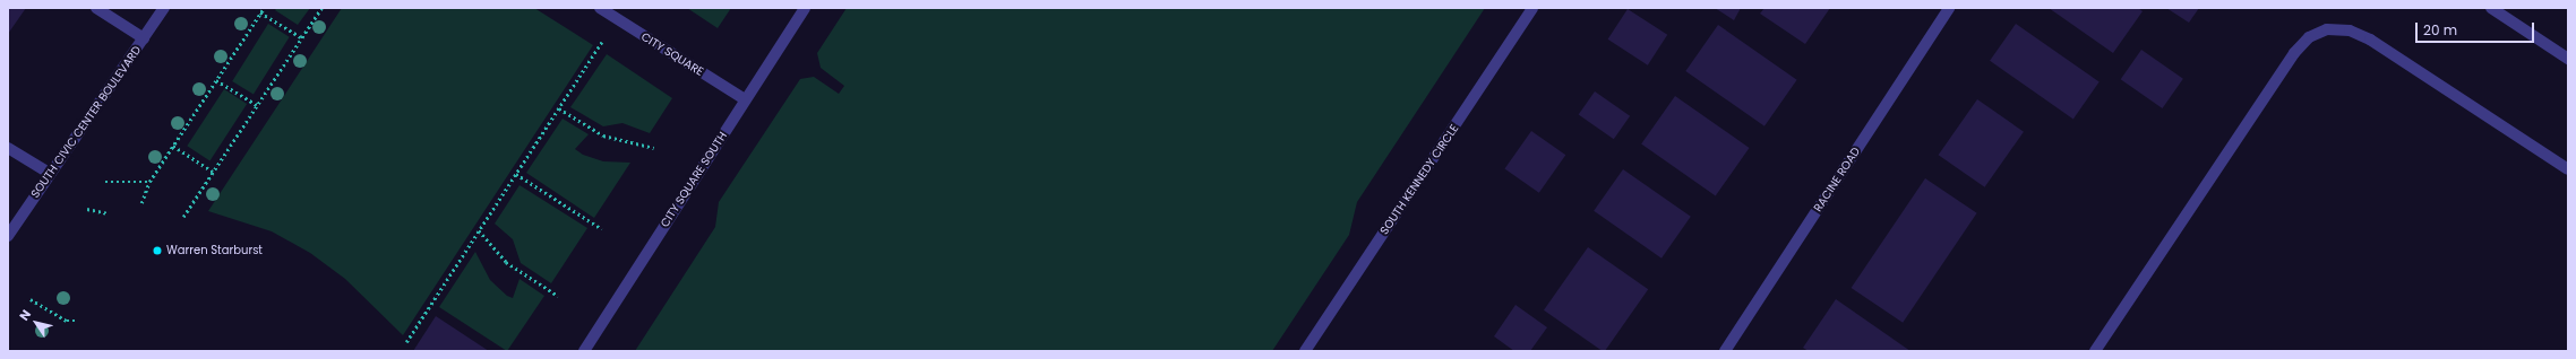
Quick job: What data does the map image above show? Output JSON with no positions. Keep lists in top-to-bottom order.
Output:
{
  "streets": {
    "street": [
      "CITY SQUARE",
      "SOUTH CIVIC CENTER BOULEVARD",
      "CITY SQUARE SOUTH",
      "SOUTH KENNEDY CIRCLE",
      "RACINE ROAD"
    ]
  },
  "crossings": [
    ["CITY SQUARE", "CITY SQUARE SOUTH"]
  ],
  "places": ["Warren Starburst"],
  "scale_bar": "20 m",
  "north": "top left"
}
